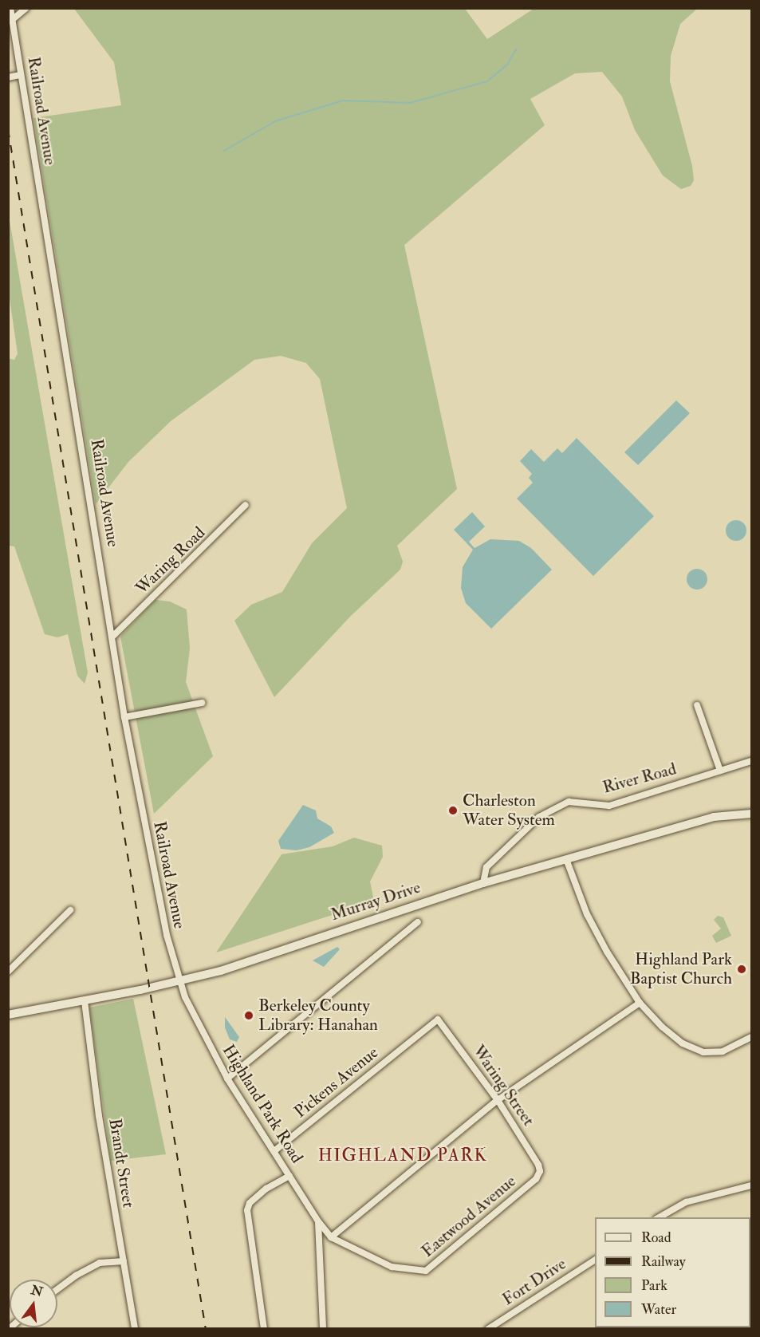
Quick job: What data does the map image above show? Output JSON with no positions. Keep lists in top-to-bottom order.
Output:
{
  "streets": {
    "street": [
      "Railroad Avenue",
      "Waring Road",
      "River Road",
      "Murray Drive",
      "Pickens Avenue",
      "Waring Street",
      "Highland Park Road",
      "Brandt Street",
      "Eastwood Avenue",
      "Fort Drive"
    ]
  },
  "crossings": [
    ["Railroad Avenue", "Waring Road"],
    ["Railroad Avenue", "Murray Drive"],
    ["Railroad Avenue", "Highland Park Road"],
    ["River Road", "Murray Drive"],
    ["Murray Drive", "Highland Park Road"],
    ["Murray Drive", "Brandt Street"],
    ["Pickens Avenue", "Waring Street"],
    ["Pickens Avenue", "Highland Park Road"],
    ["Waring Street", "Eastwood Avenue"],
    ["Highland Park Road", "Eastwood Avenue"]
  ],
  "districts": ["HIGHLAND PARK"],
  "places": ["Charleston Water System", "Highland Park Baptist Church", "Berkeley County Library: Hanahan"],
  "legend": [
    "Road",
    "Railway",
    "Park",
    "Water"
  ],
  "north": "top"
}
